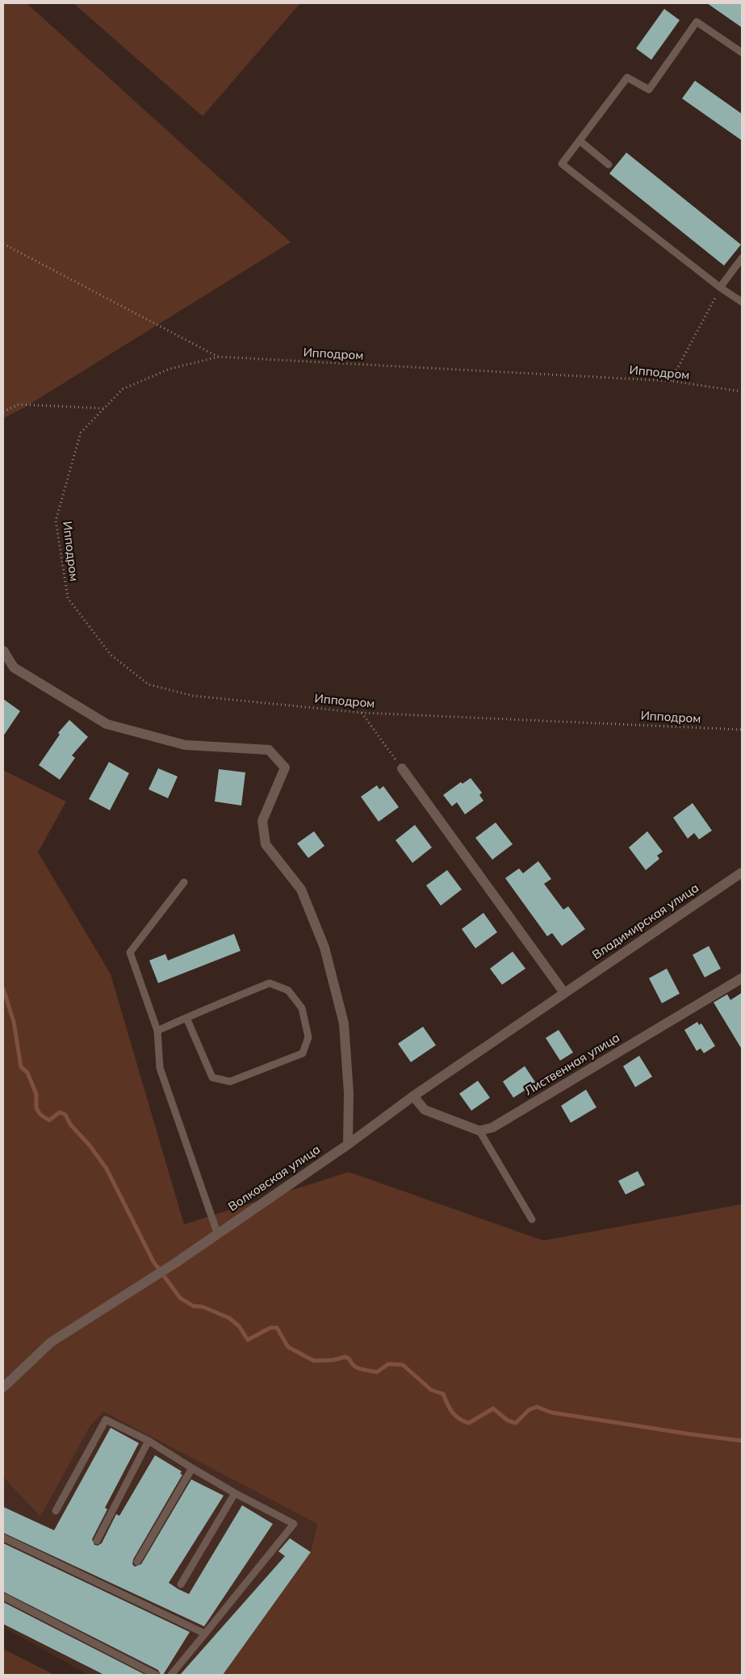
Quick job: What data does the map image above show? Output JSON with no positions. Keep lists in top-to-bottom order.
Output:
{
  "streets": {
    "street": ["Владимирская улица", "Лиственная улица", "Волковская улица"],
    "path": ["Ипподром"]
  },
  "crossings": [
    ["Владимирская улица", "Волковская улица"]
  ]
}
